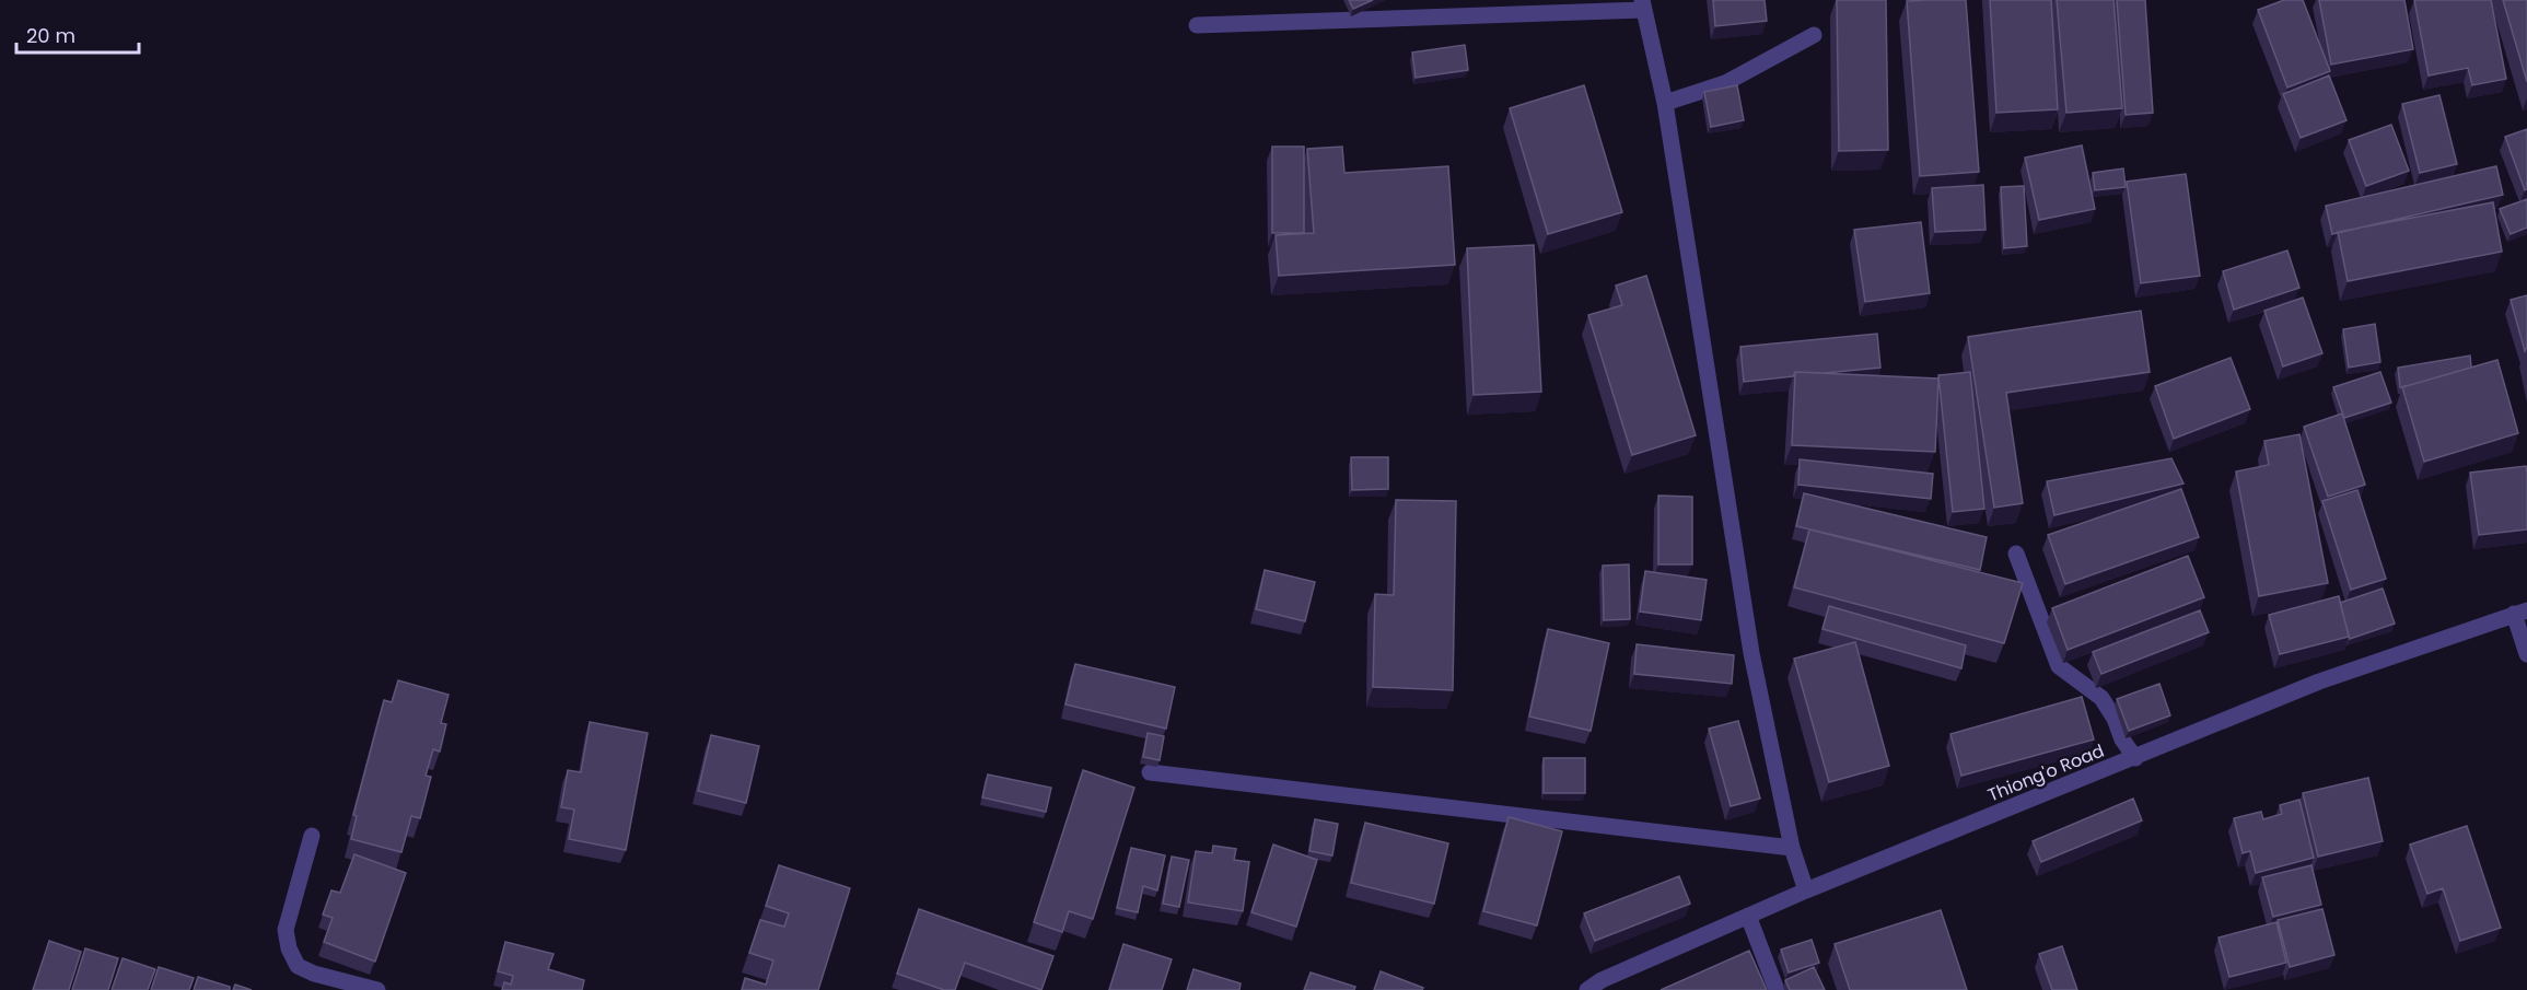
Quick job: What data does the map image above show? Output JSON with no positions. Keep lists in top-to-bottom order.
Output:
{
  "streets": {
    "street": ["Thiong'o Road"]
  },
  "scale_bar": "20 m"
}
